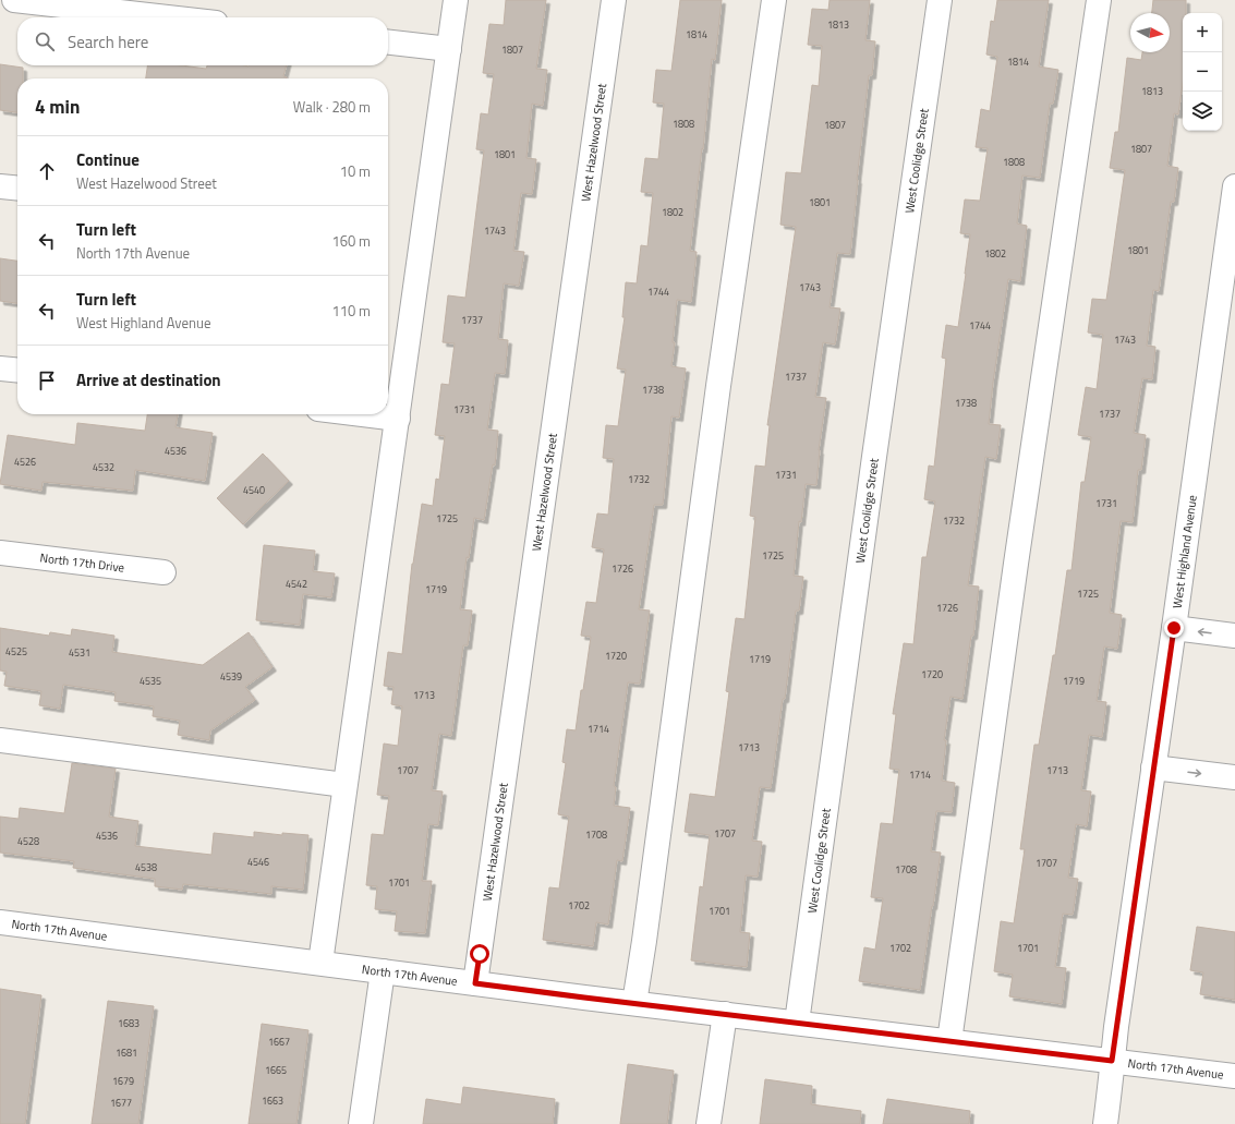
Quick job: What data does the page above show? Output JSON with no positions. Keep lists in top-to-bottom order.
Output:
{
  "streets": {
    "street": [
      "West Hazelwood Street",
      "West Coolidge Street",
      "West Highland Avenue",
      "North 17th Drive",
      "North 17th Avenue"
    ]
  },
  "crossings": [
    ["West Hazelwood Street", "North 17th Avenue"],
    ["West Coolidge Street", "North 17th Avenue"],
    ["West Highland Avenue", "North 17th Avenue"]
  ],
  "house_numbers": [
    "1813",
    "1814",
    "1807",
    "1814",
    "1813",
    "1808",
    "1807",
    "1807",
    "1801",
    "1808",
    "1801",
    "1802",
    "1743",
    "1801",
    "1802",
    "1743",
    "1744",
    "1737",
    "1744",
    "1743",
    "1737",
    "1738",
    "1738",
    "1731",
    "1737",
    "4536",
    "4526",
    "4532",
    "1731",
    "1732",
    "4540",
    "1731",
    "1725",
    "1732",
    "1725",
    "1726",
    "4542",
    "1719",
    "1725",
    "1726",
    "4525",
    "4531",
    "1720",
    "1719",
    "1720",
    "4539",
    "4535",
    "1719",
    "1713",
    "1714",
    "1713",
    "1707",
    "1713",
    "1714",
    "1707",
    "1708",
    "4536",
    "4528",
    "4546",
    "1707",
    "4538",
    "1708",
    "1701",
    "1702",
    "1701",
    "1702",
    "1701",
    "1683",
    "1667",
    "1681",
    "1665",
    "1679",
    "1663",
    "1677"
  ],
  "north": "right",
  "page": {
    "map_buttons": ["+", "−"],
    "search": "Search here",
    "heading": ["4 min", "Walk · 280 m"],
    "list": [
      ["Continue", "West Hazelwood Street", "10 m"],
      ["Turn left", "North 17th Avenue", "160 m"],
      ["Turn left", "West Highland Avenue", "110 m"],
      "Arrive at destination"
    ]
  }
}
